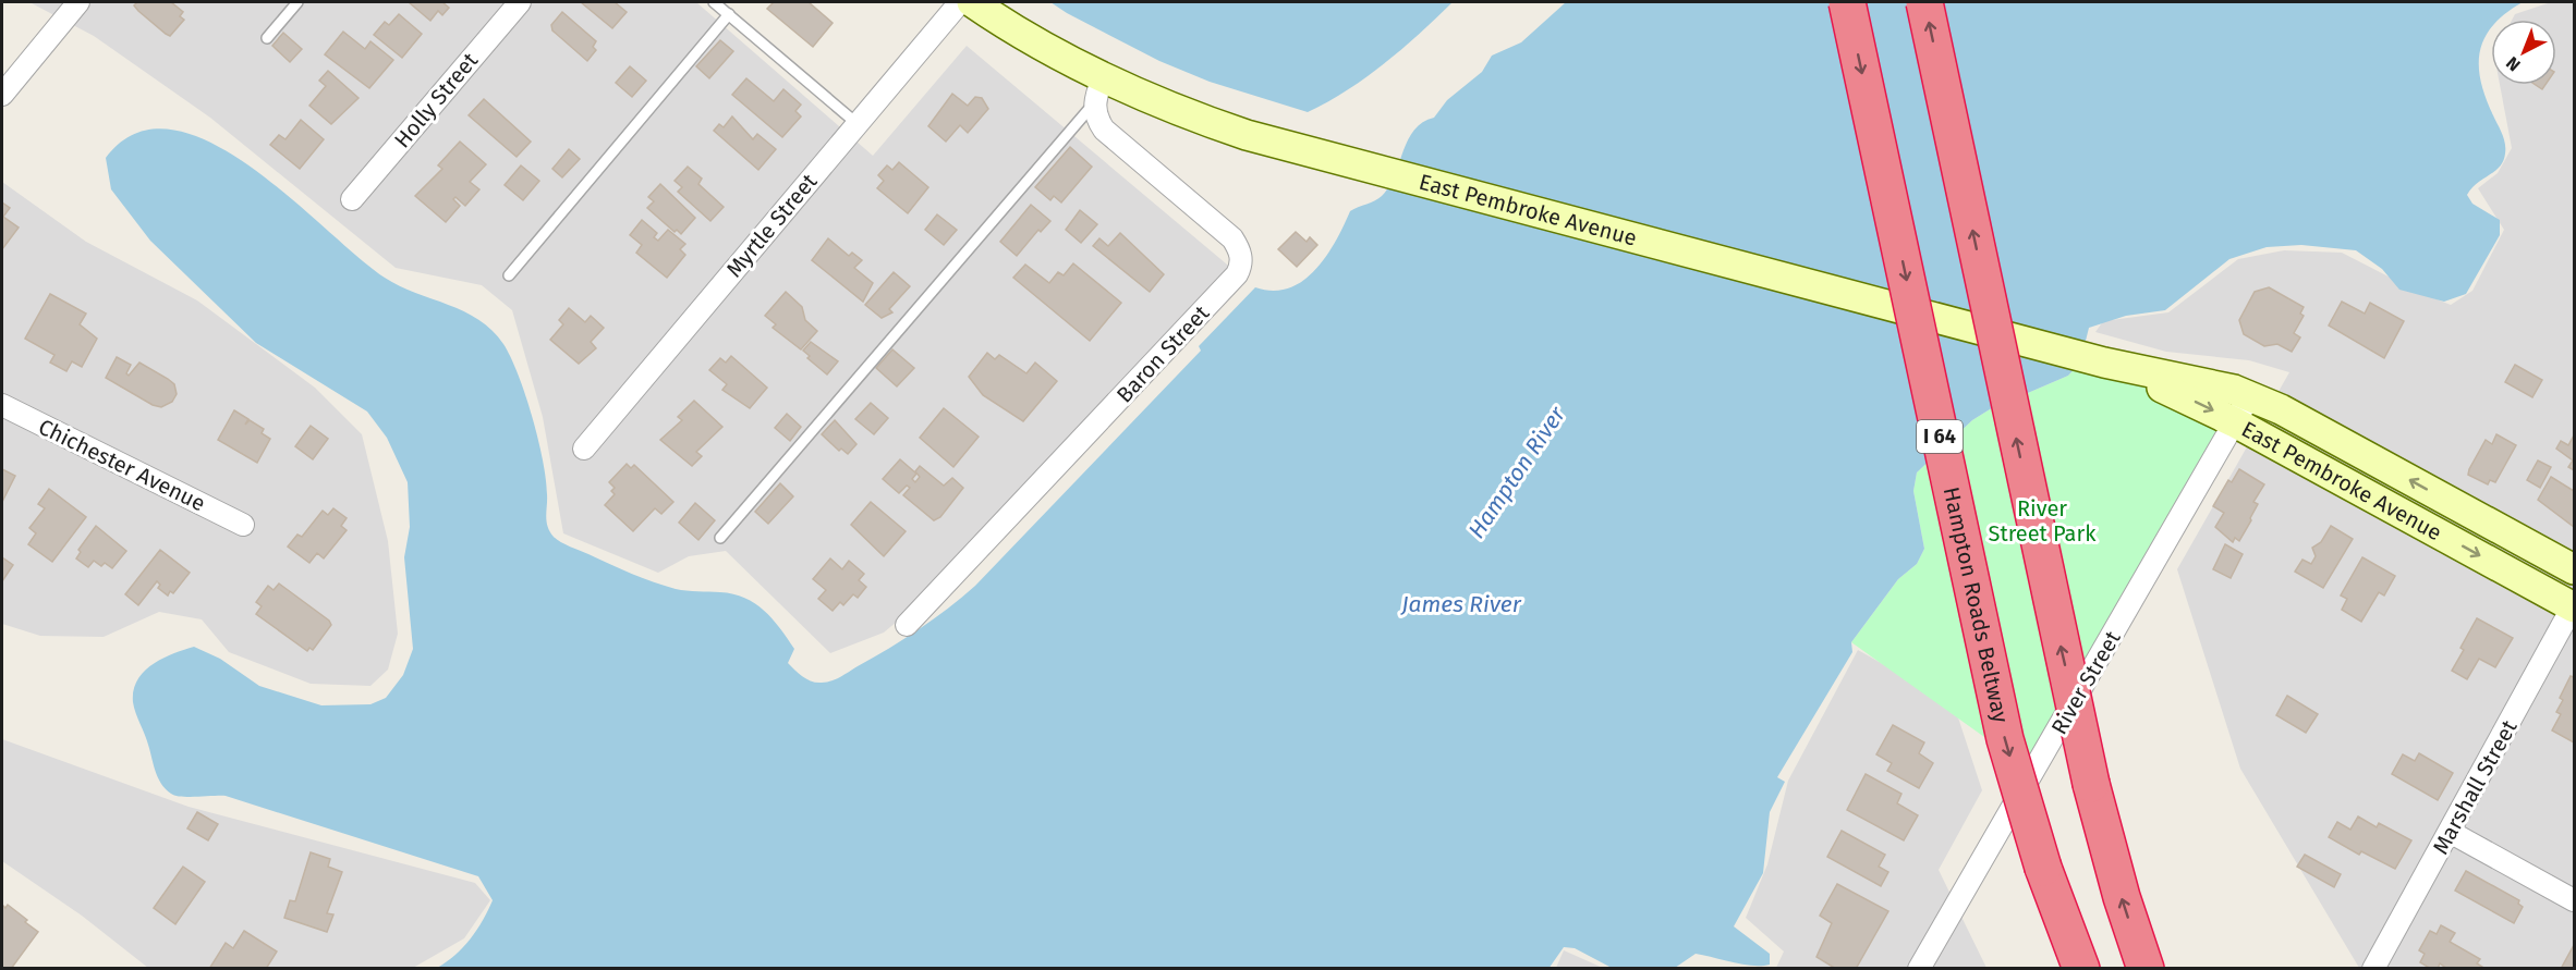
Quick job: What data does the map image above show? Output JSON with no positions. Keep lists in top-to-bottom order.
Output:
{
  "streets": {
    "highway": ["I 64", "Hampton Roads Beltway"],
    "main road": ["East Pembroke Avenue"],
    "street": [
      "Holly Street",
      "Myrtle Street",
      "Baron Street",
      "Chichester Avenue",
      "River Street",
      "Marshall Street"
    ]
  },
  "crossings": [
    ["East Pembroke Avenue", "Baron Street"],
    ["East Pembroke Avenue", "River Street"],
    ["East Pembroke Avenue", "Marshall Street"]
  ],
  "water": ["Hampton River", "James River"],
  "parks": ["River Street Park"],
  "north": "bottom left"
}
